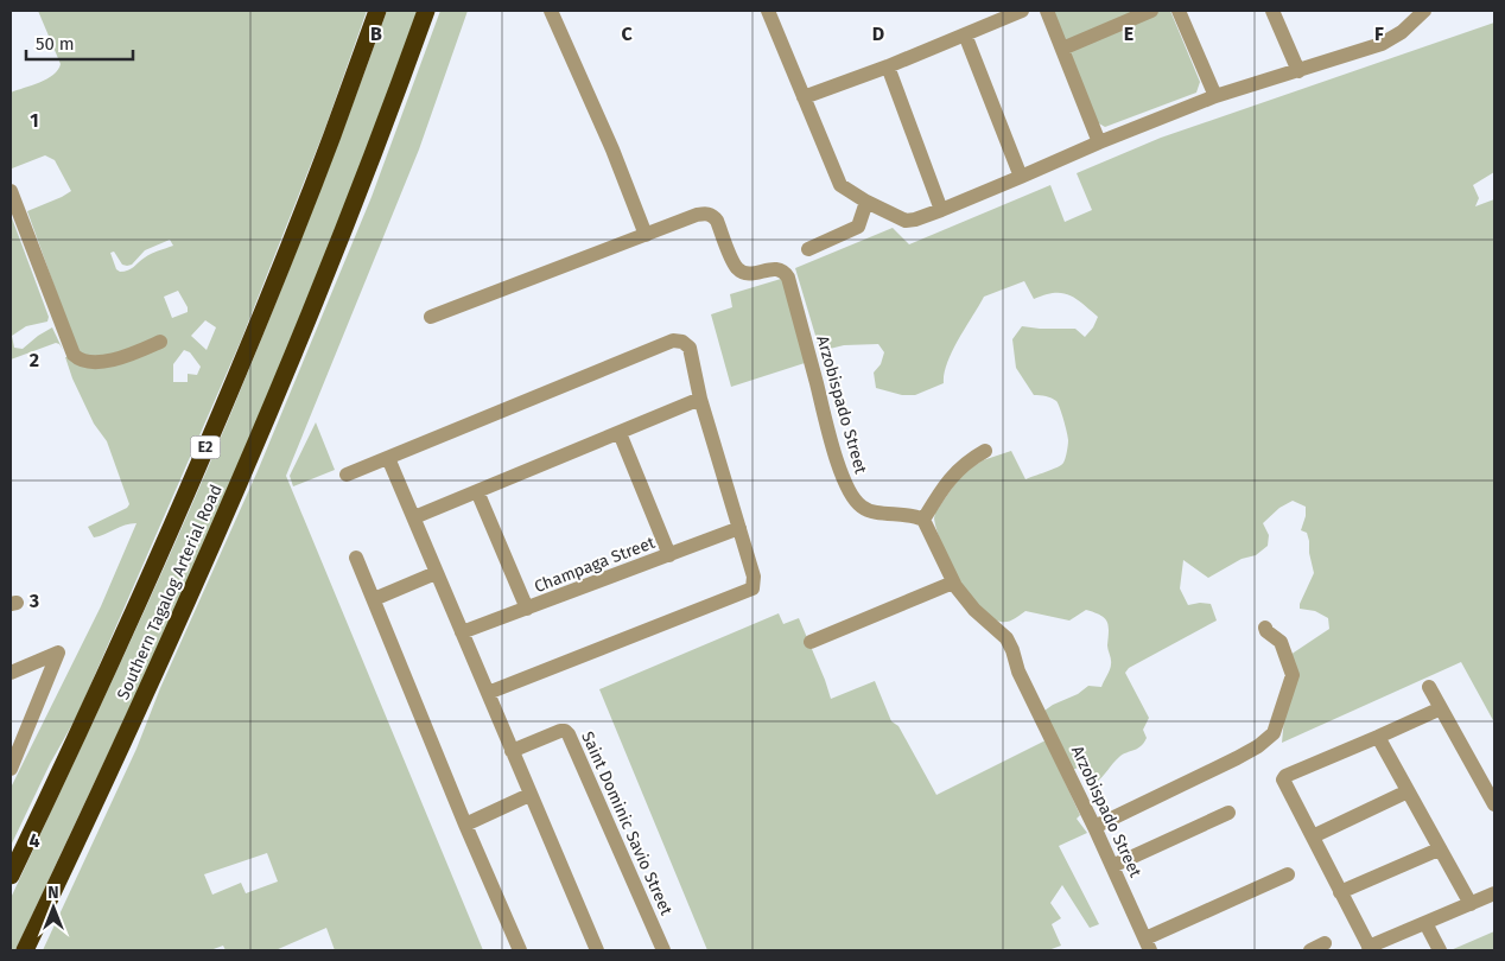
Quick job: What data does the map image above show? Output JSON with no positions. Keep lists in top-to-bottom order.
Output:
{
  "streets": {
    "highway": ["E2", "Southern Tagalog Arterial Road"],
    "street": ["Arzobispado Street", "Champaga Street", "Saint Dominic Savio Street"]
  },
  "scale_bar": "50 m",
  "north": "top",
  "grid": {
    "columns": [
      "B",
      "C",
      "D",
      "E",
      "F"
    ],
    "rows": [
      "1",
      "2",
      "3",
      "4"
    ]
  }
}
